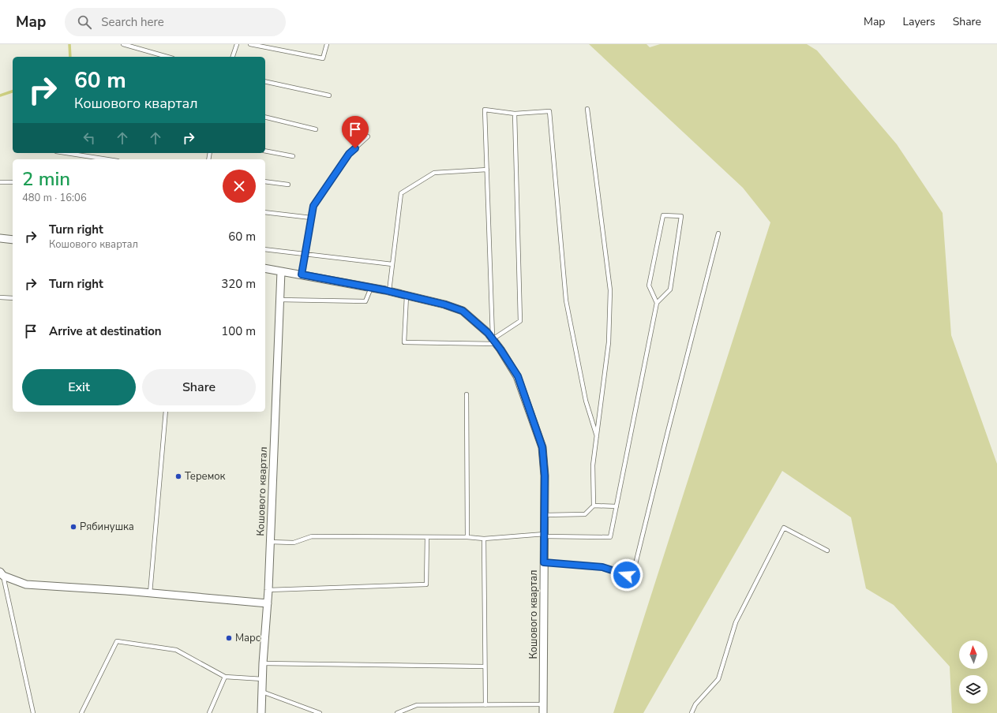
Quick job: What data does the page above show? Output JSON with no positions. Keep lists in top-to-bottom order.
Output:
{
  "streets": {
    "street": ["Кошового квартал"]
  },
  "places": ["Теремок", "Рябинушка", "Марс"],
  "north": "top",
  "page": {
    "header": "Map",
    "search": "Search here",
    "nav": ["Map", "Layers", "Share"],
    "turn": ["60 m", "Кошового квартал"],
    "heading": ["2 min", "480 m · 16:06"],
    "list": [
      {
        "name": "Turn right",
        "note": "Кошового квартал",
        "value": "60 m"
      },
      {
        "name": "Turn right",
        "value": "320 m"
      },
      {
        "name": "Arrive at destination",
        "value": "100 m"
      }
    ],
    "buttons": ["Exit", "Share"]
  }
}
